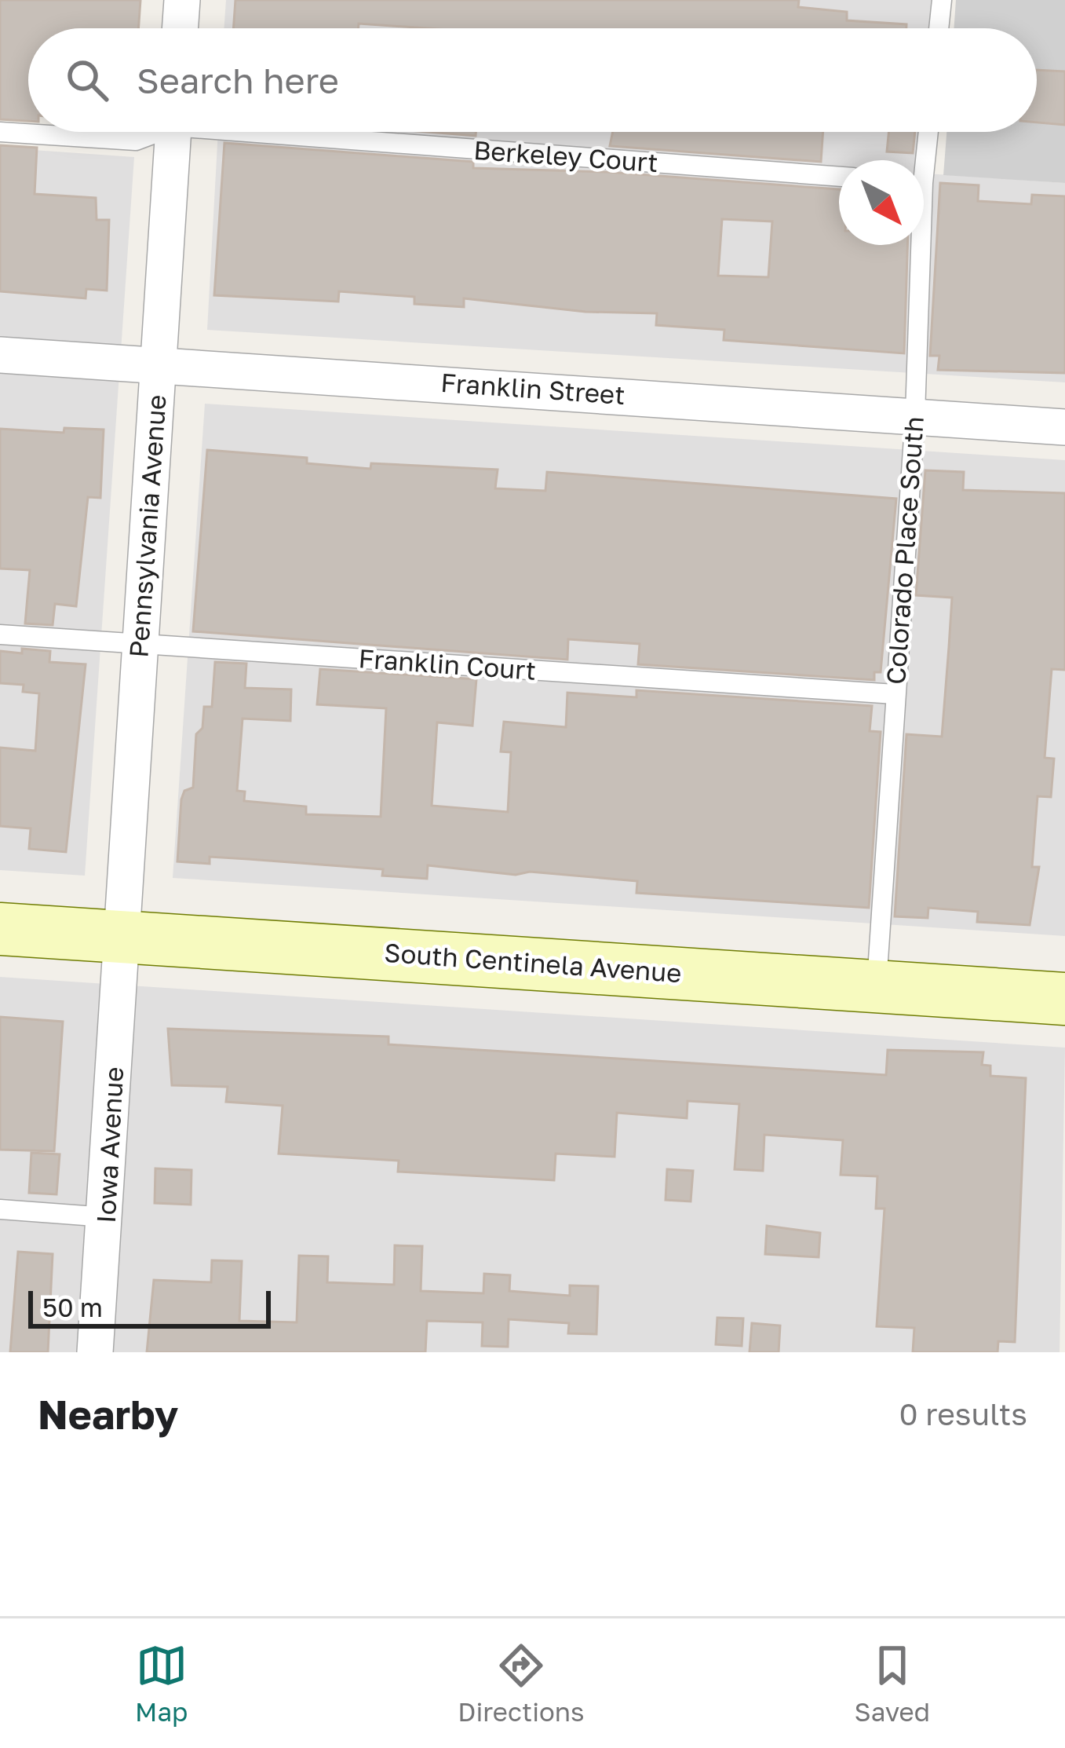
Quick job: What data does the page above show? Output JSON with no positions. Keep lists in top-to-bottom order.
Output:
{
  "streets": {
    "street": [
      "Franklin Street",
      "Pennsylvania Avenue",
      "South Centinela Avenue",
      "Iowa Avenue"
    ],
    "lane": ["Berkeley Court", "Colorado Place South", "Franklin Court"]
  },
  "crossings": [
    ["Franklin Street", "Pennsylvania Avenue"],
    ["Franklin Street", "Colorado Place South"],
    ["Pennsylvania Avenue", "Franklin Court"],
    ["Pennsylvania Avenue", "South Centinela Avenue"],
    ["Pennsylvania Avenue", "Iowa Avenue"],
    ["Colorado Place South", "Franklin Court"],
    ["Colorado Place South", "South Centinela Avenue"],
    ["South Centinela Avenue", "Iowa Avenue"]
  ],
  "scale_bar": "50 m",
  "north": "bottom right",
  "page": {
    "search": "Search here",
    "scale": "50 m",
    "heading": ["Nearby", "0 results"],
    "nav": ["Map", "Directions", "Saved"]
  }
}
